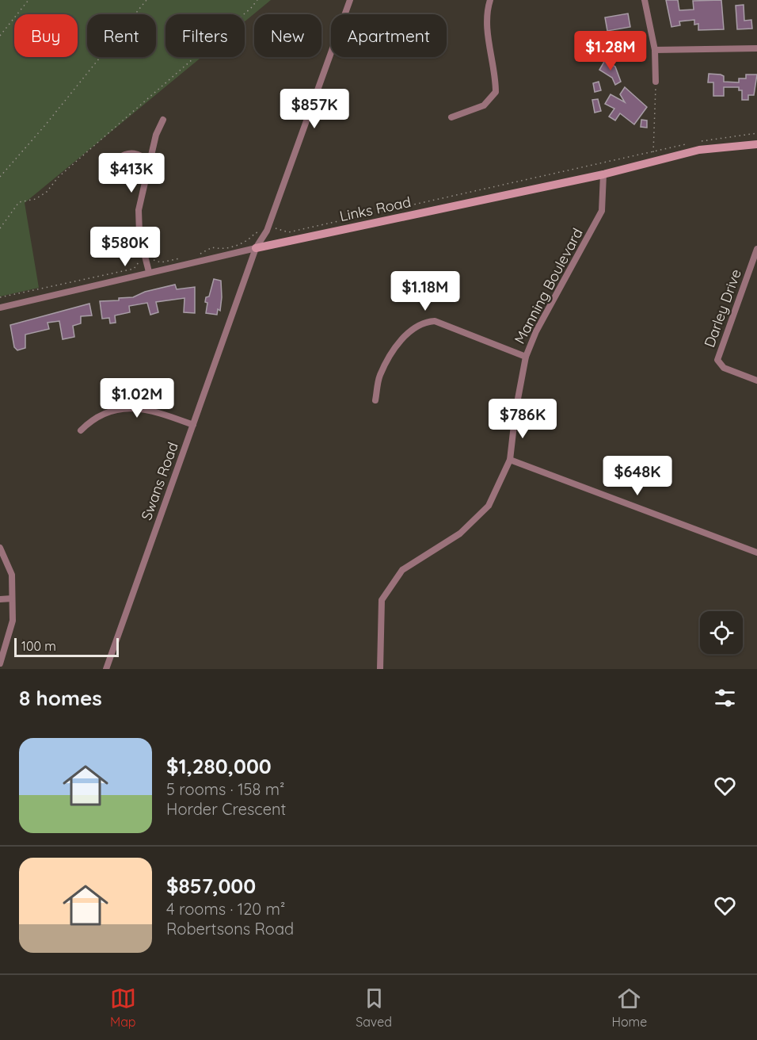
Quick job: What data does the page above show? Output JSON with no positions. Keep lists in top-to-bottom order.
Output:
{
  "streets": {
    "street": [
      "Links Road",
      "Manning Boulevard",
      "Darley Drive",
      "Swans Road"
    ]
  },
  "crossings": [
    ["Links Road", "Manning Boulevard"],
    ["Links Road", "Swans Road"]
  ],
  "scale_bar": "100 m",
  "page": {
    "chip": [
      "Buy",
      "Rent",
      "Filters",
      "New",
      "Apartment"
    ],
    "price": [
      "$1.28M",
      "$857K",
      "$413K",
      "$580K",
      "$1.18M",
      "$1.02M",
      "$786K",
      "$648K"
    ],
    "scale": "100 m",
    "heading": "8 homes",
    "list": [
      {
        "name": "$1,280,000",
        "note": "5 rooms · 158 m² · Horder Crescent"
      },
      {
        "name": "$857,000",
        "note": "4 rooms · 120 m² · Robertsons Road"
      }
    ],
    "tabs": ["Map", "Saved", "Home"]
  }
}
